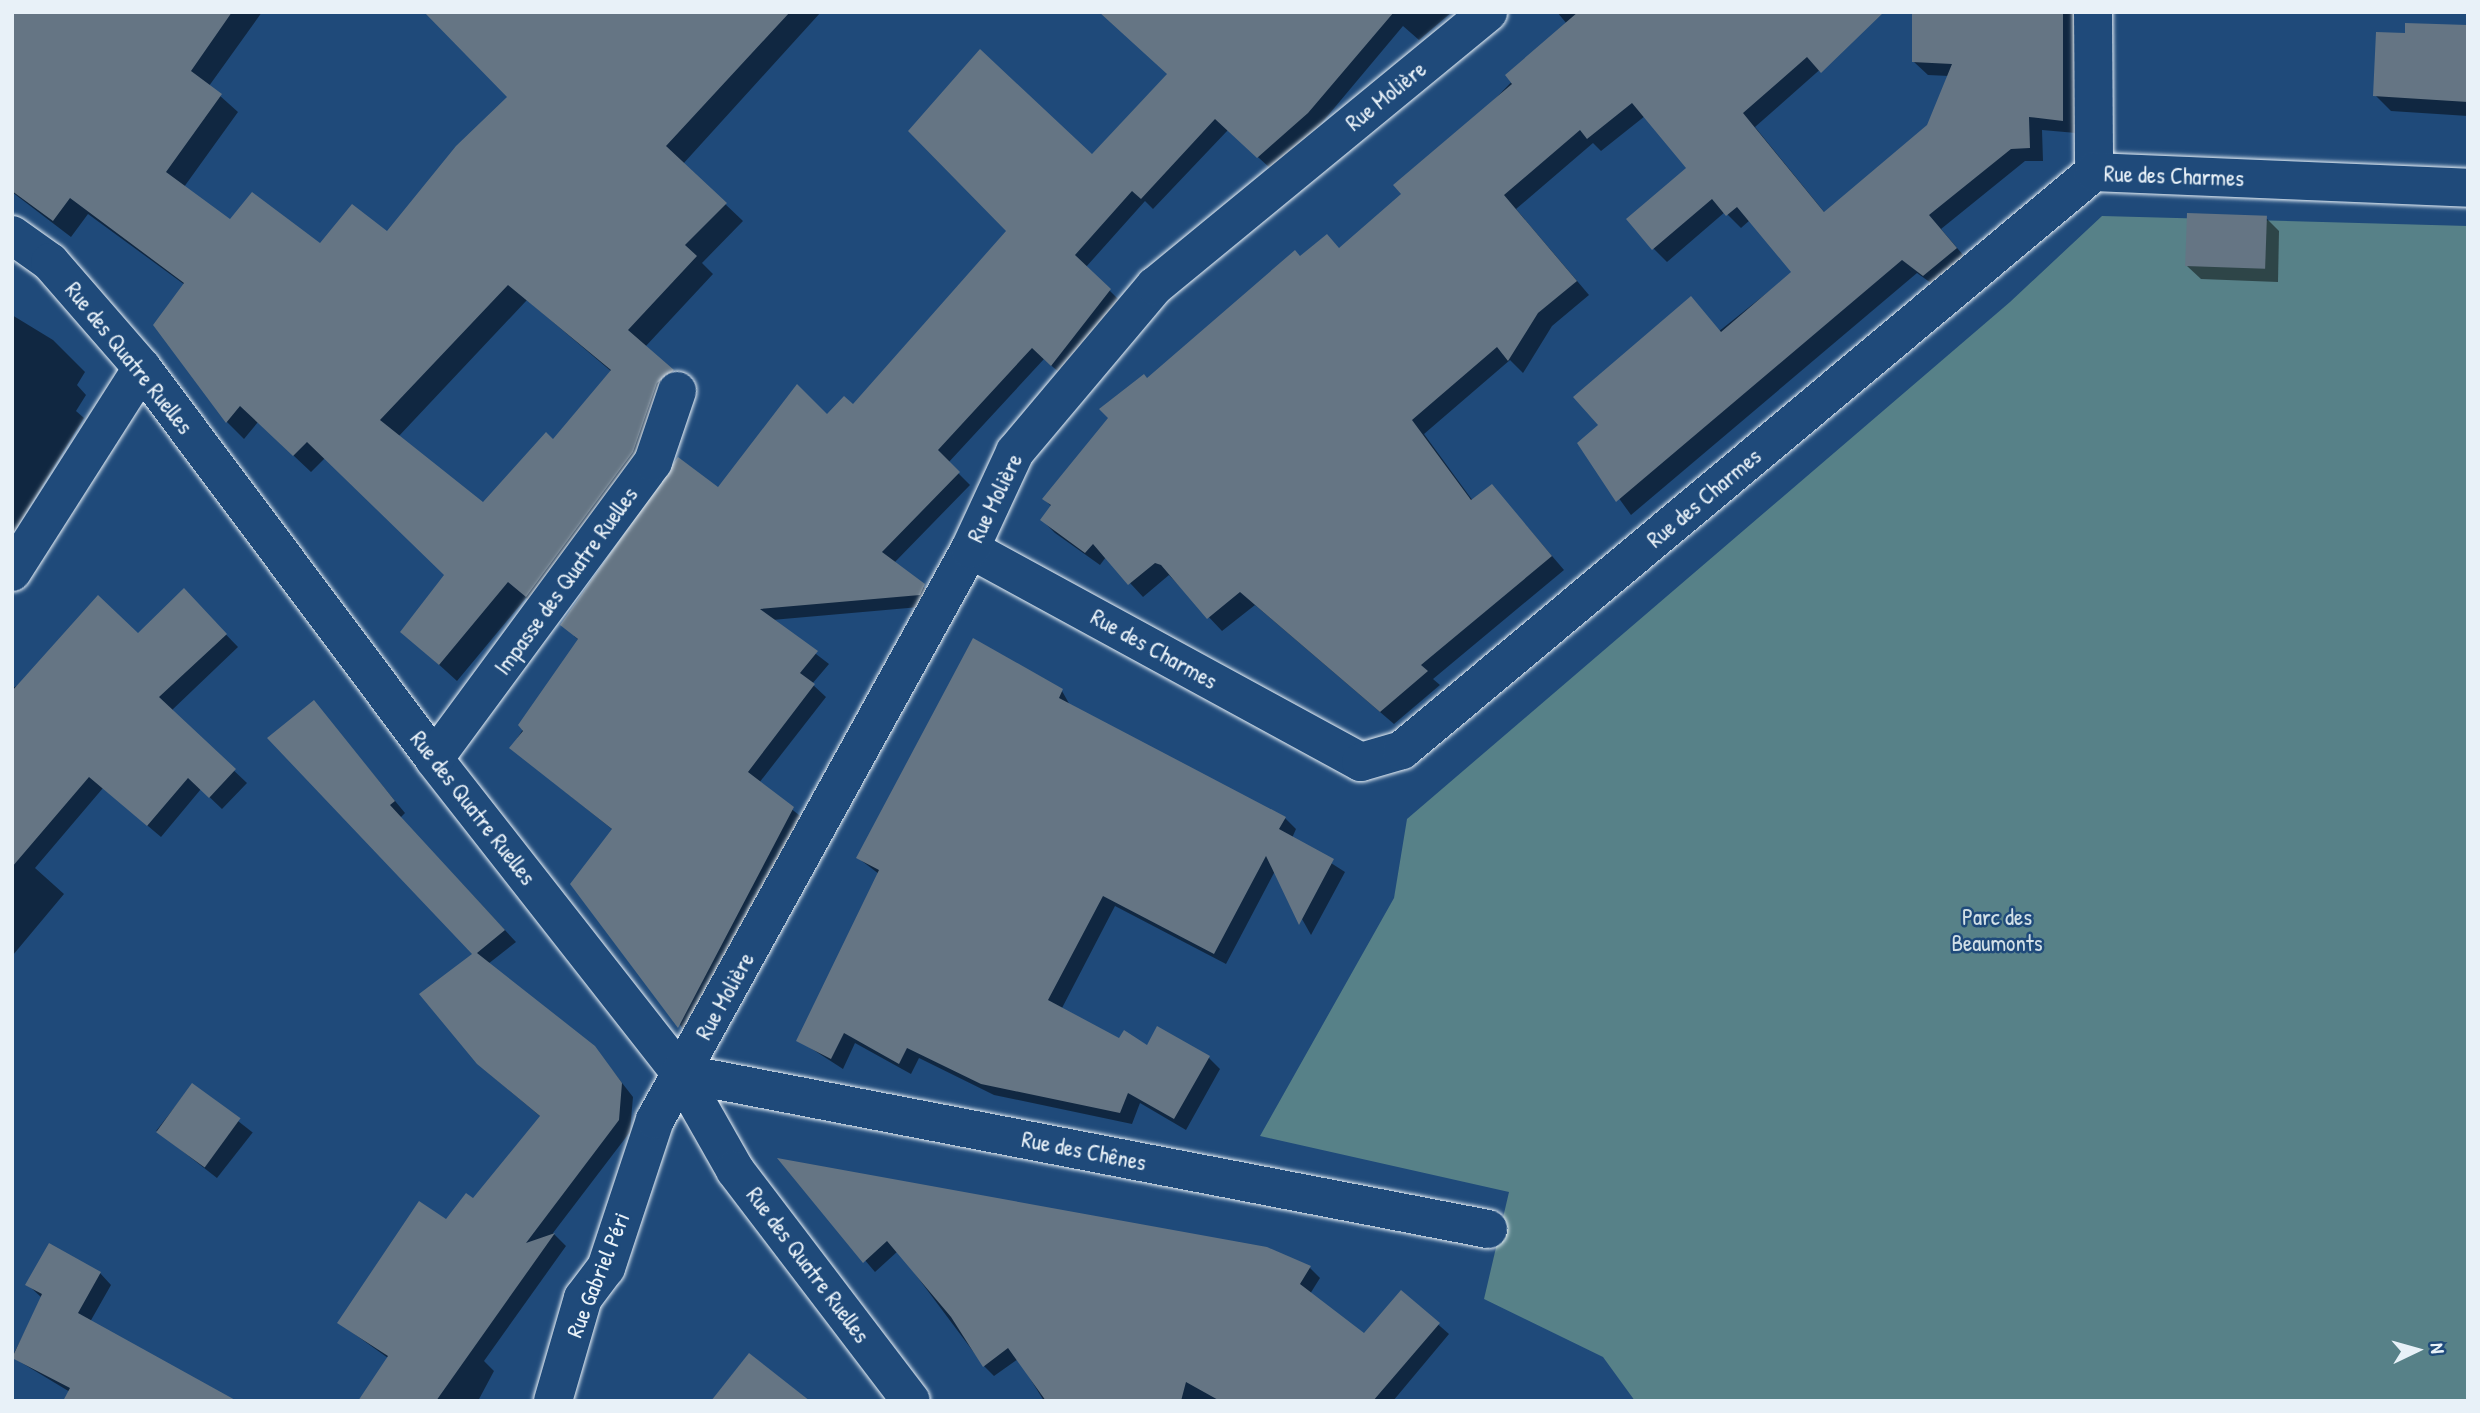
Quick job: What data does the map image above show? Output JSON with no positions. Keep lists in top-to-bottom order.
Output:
{
  "streets": {
    "street": [
      "Rue Molière",
      "Rue des Charmes",
      "Rue des Quatre Ruelles",
      "Impasse des Quatre Ruelles",
      "Rue des Chênes",
      "Rue Gabriel Péri"
    ]
  },
  "crossings": [
    ["Rue Molière", "Rue des Charmes"],
    ["Rue Molière", "Rue des Quatre Ruelles"],
    ["Rue Molière", "Rue des Chênes"],
    ["Rue Molière", "Rue Gabriel Péri"],
    ["Rue des Quatre Ruelles", "Impasse des Quatre Ruelles"],
    ["Rue des Quatre Ruelles", "Rue des Chênes"],
    ["Rue des Quatre Ruelles", "Rue Gabriel Péri"],
    ["Rue des Chênes", "Rue Gabriel Péri"]
  ],
  "parks": ["Parc des Beaumonts"],
  "north": "right"
}
